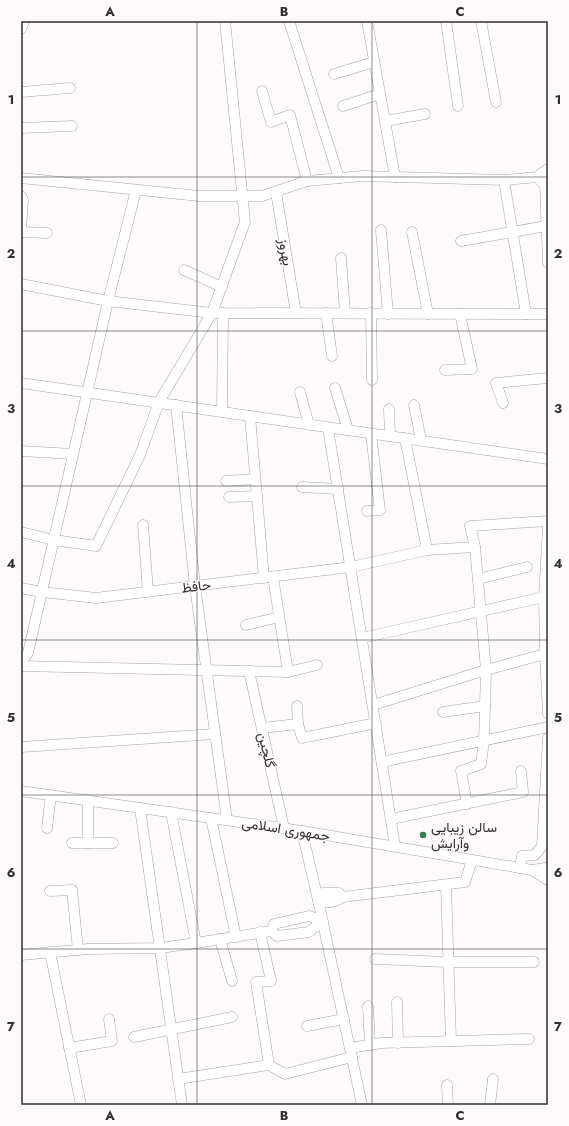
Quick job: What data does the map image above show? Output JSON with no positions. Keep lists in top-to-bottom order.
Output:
{
  "streets": {
    "street": [
      "بهروز",
      "حافظ",
      "گلچین",
      "جمهوری اسلامی"
    ]
  },
  "crossings": [
    ["گلچین", "جمهوری اسلامی"]
  ],
  "places": ["سالن زیبایی وآرایش"],
  "grid": {
    "columns": ["A", "B", "C"],
    "rows": [
      "1",
      "2",
      "3",
      "4",
      "5",
      "6",
      "7"
    ]
  }
}
